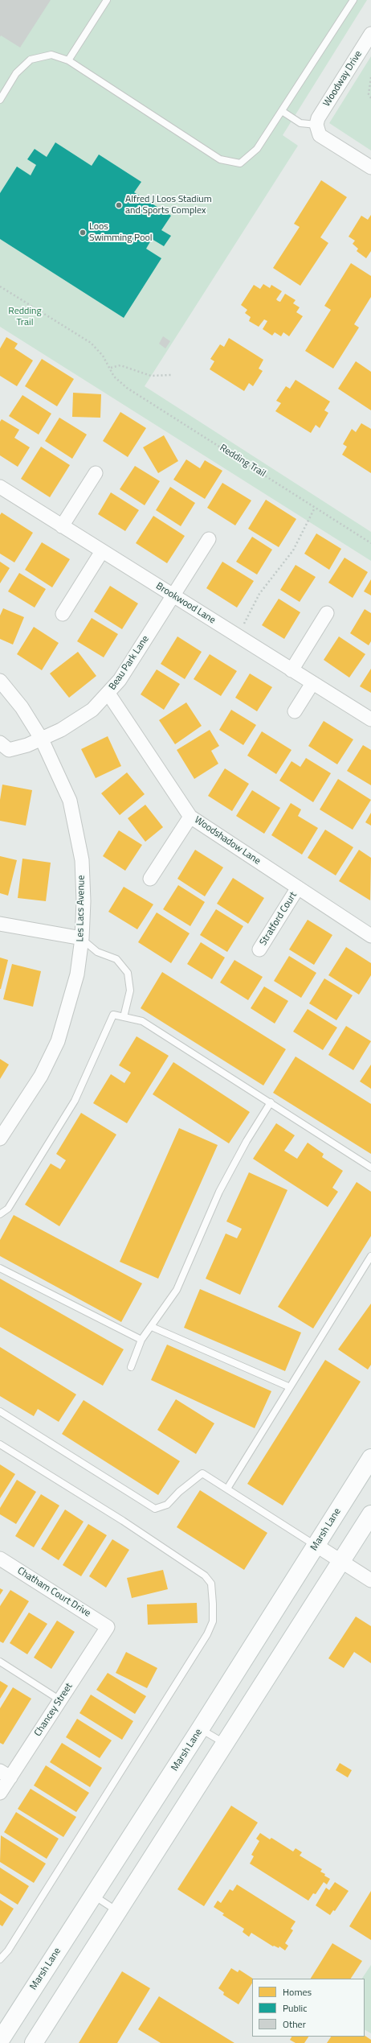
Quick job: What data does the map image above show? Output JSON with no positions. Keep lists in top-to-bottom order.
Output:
{
  "streets": {
    "main road": ["Marsh Lane"],
    "street": [
      "Woodway Drive",
      "Brookwood Lane",
      "Beau Park Lane",
      "Woodshadow Lane",
      "Les Lacs Avenue",
      "Stratford Court",
      "Chatham Court Drive",
      "Chancey Street"
    ],
    "path": ["Redding Trail"]
  },
  "crossings": [
    ["Brookwood Lane", "Beau Park Lane"],
    ["Beau Park Lane", "Woodshadow Lane"],
    ["Beau Park Lane", "Les Lacs Avenue"],
    ["Woodshadow Lane", "Stratford Court"],
    ["Chatham Court Drive", "Chancey Street"]
  ],
  "parks": ["Redding Trail"],
  "places": ["Alfred J Loos Stadium and Sports Complex", "Loos Swimming Pool"],
  "legend": ["Homes", "Public", "Other"]
}
